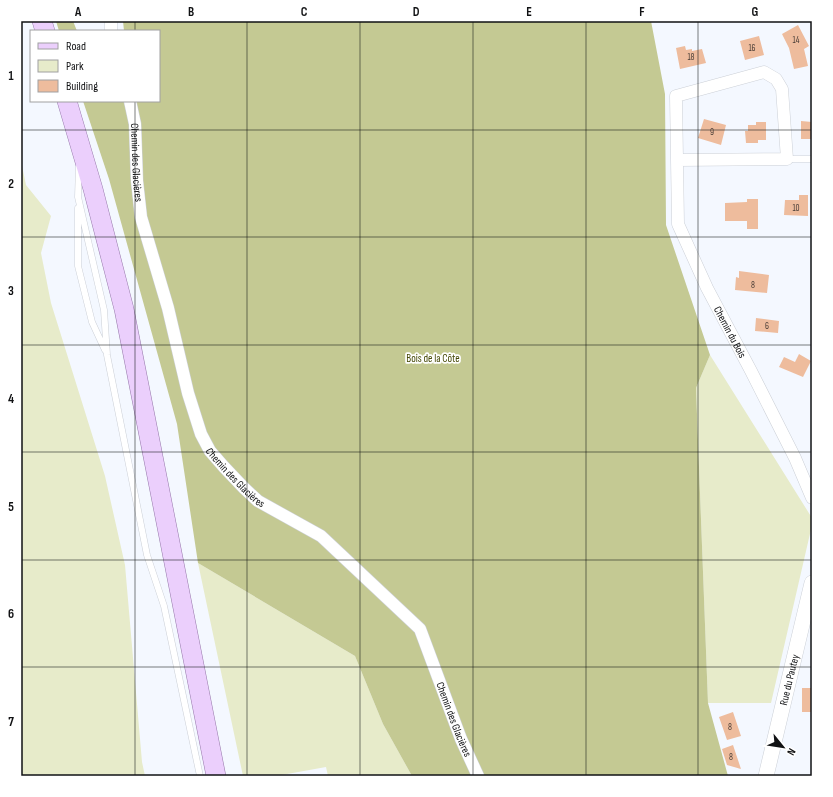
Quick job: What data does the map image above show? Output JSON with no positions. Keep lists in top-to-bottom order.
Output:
{
  "streets": {
    "street": ["Chemin des Glacières", "Chemin du Bois", "Rue du Pautey"]
  },
  "parks": ["Bois de la Côte"],
  "house_numbers": [
    "14",
    "16",
    "18",
    "9",
    "10",
    "8",
    "6",
    "8",
    "8"
  ],
  "legend": ["Road", "Park", "Building"],
  "north": "bottom right",
  "grid": {
    "columns": [
      "A",
      "B",
      "C",
      "D",
      "E",
      "F",
      "G"
    ],
    "rows": [
      "1",
      "2",
      "3",
      "4",
      "5",
      "6",
      "7"
    ]
  }
}
